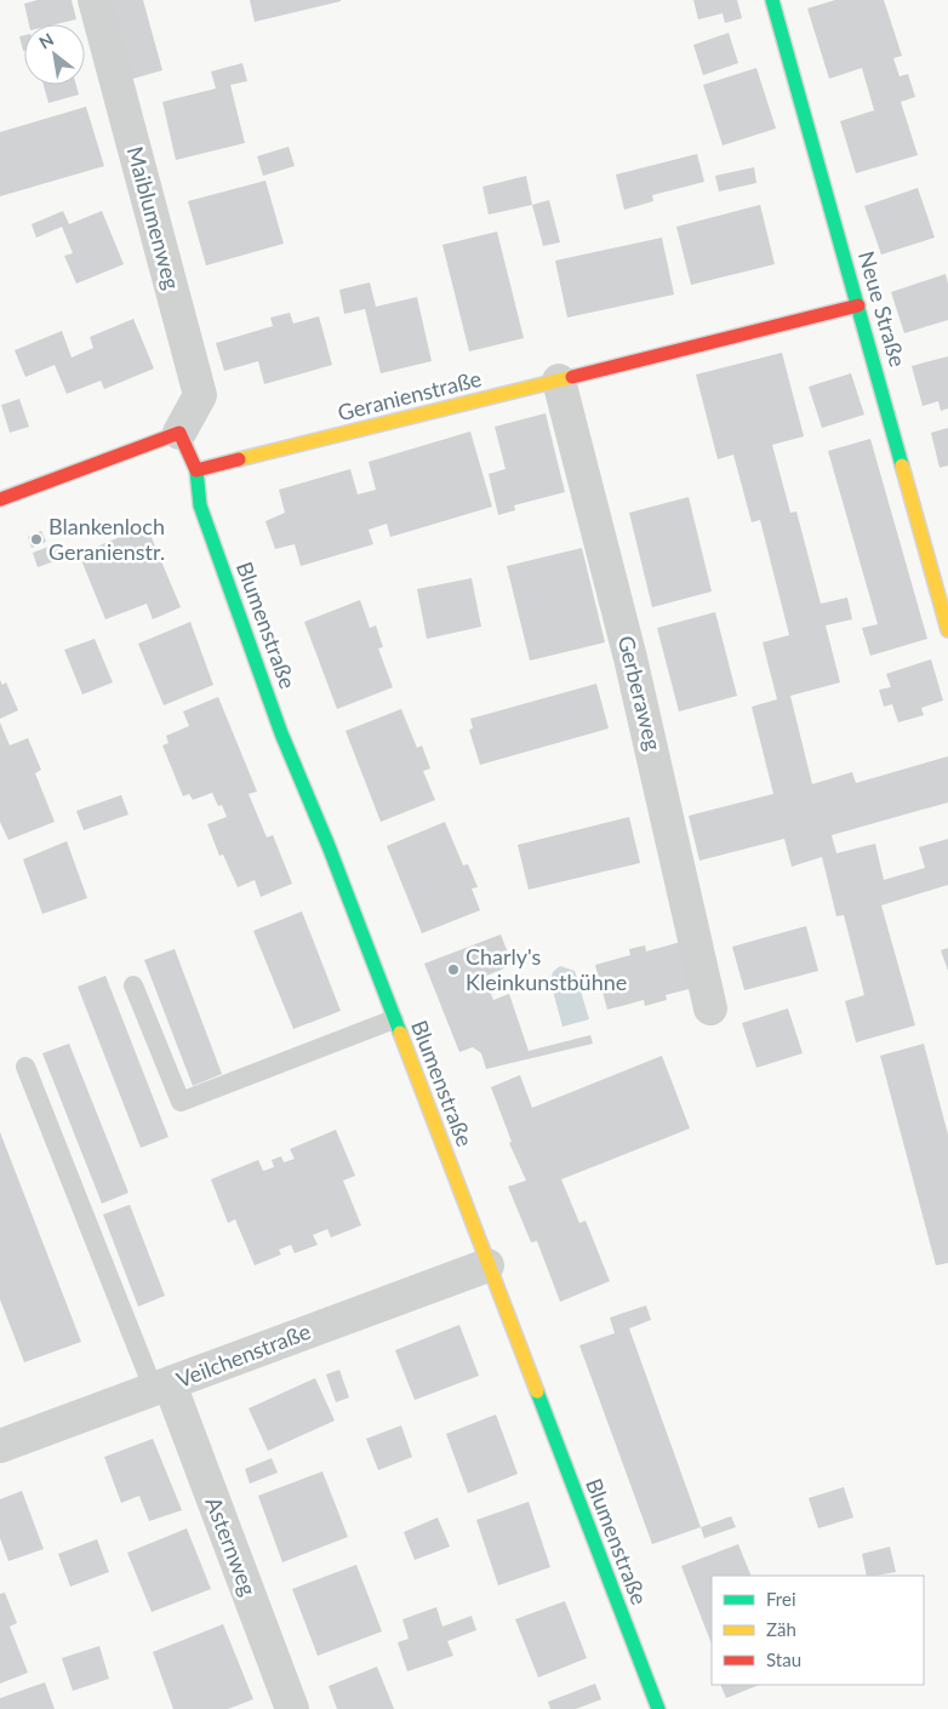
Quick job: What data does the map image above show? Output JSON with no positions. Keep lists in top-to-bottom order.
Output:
{
  "streets": {
    "street": [
      "Maiblumenweg",
      "Neue Straße",
      "Geranienstraße",
      "Blumenstraße",
      "Gerberaweg",
      "Veilchenstraße",
      "Asternweg"
    ]
  },
  "crossings": [
    ["Neue Straße", "Geranienstraße"],
    ["Geranienstraße", "Blumenstraße"],
    ["Geranienstraße", "Gerberaweg"],
    ["Blumenstraße", "Veilchenstraße"],
    ["Veilchenstraße", "Asternweg"]
  ],
  "places": ["Blankenloch Geranienstr.", "Charly's Kleinkunstbühne"],
  "legend": ["Frei", "Zäh", "Stau"],
  "north": "top left"
}
